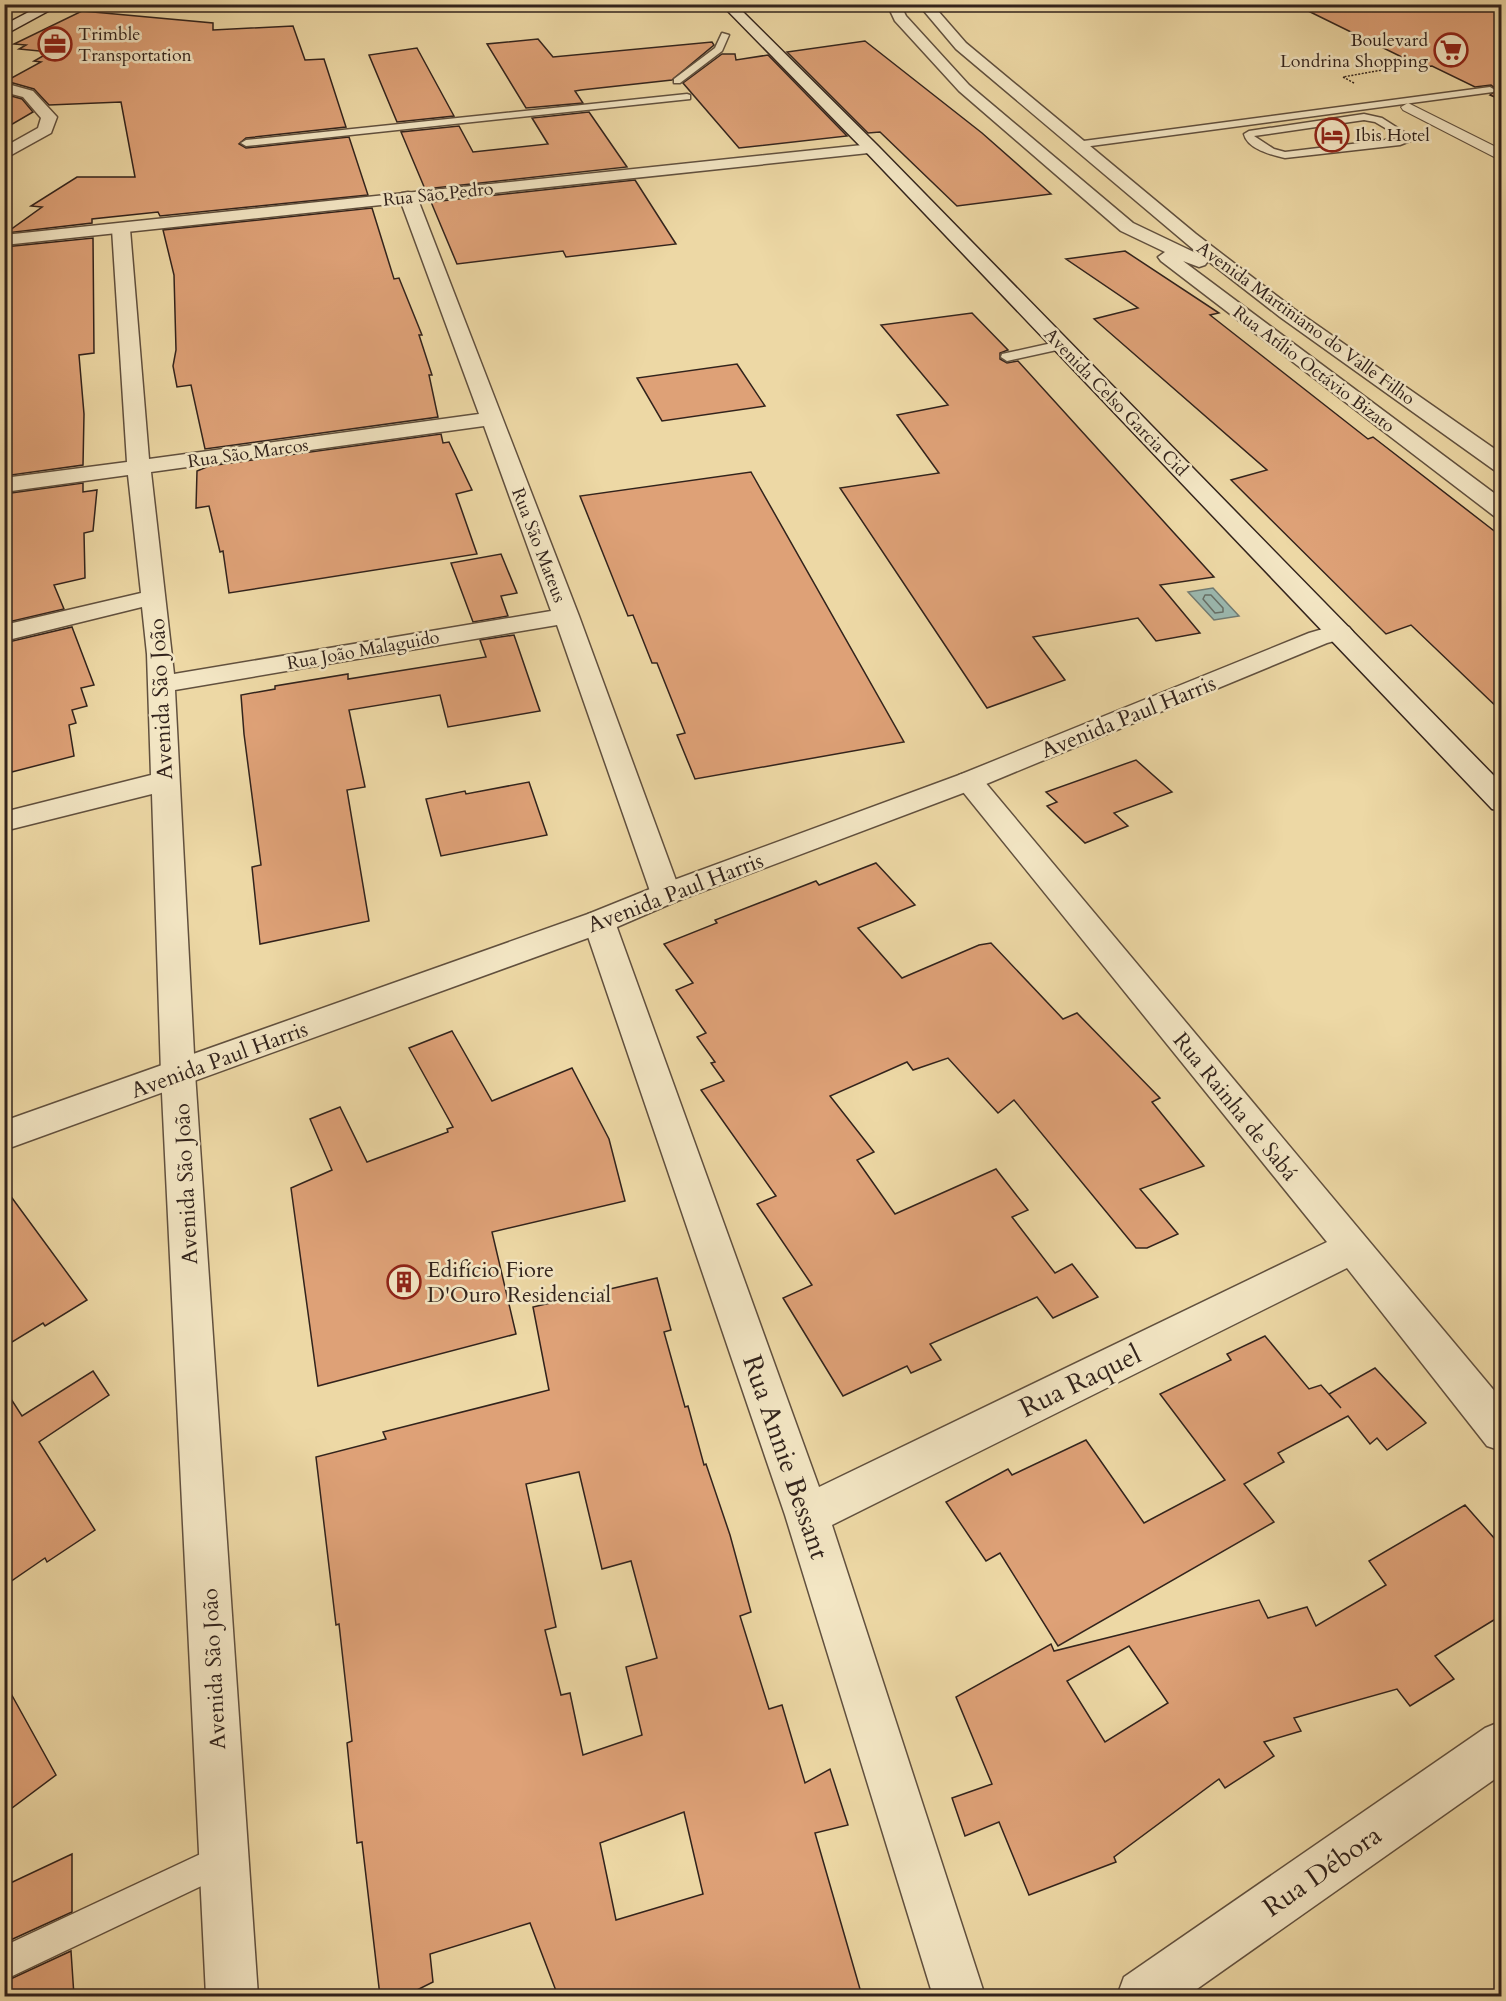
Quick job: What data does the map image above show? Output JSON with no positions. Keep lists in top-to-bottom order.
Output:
{
  "streets": {
    "street": [
      "Rua São Pedro",
      "Avenida Martiniano do Valle Filho",
      "Rua Atílio Octávio Bizato",
      "Avenida Celso Garcia Cid",
      "Rua São Marcos",
      "Rua São Mateus",
      "Rua João Malaguido",
      "Avenida São João",
      "Avenida Paul Harris",
      "Rua Rainha de Sabá",
      "Rua Raquel",
      "Rua Annie Bessant",
      "Rua Débora"
    ]
  },
  "crossings": [
    ["Rua São Pedro", "Avenida Celso Garcia Cid"],
    ["Rua São Pedro", "Rua São Mateus"],
    ["Rua São Pedro", "Avenida São João"],
    ["Avenida Celso Garcia Cid", "Avenida Paul Harris"],
    ["Rua São Marcos", "Rua São Mateus"],
    ["Rua São Marcos", "Avenida São João"],
    ["Rua São Mateus", "Rua João Malaguido"],
    ["Rua São Mateus", "Avenida Paul Harris"],
    ["Rua João Malaguido", "Avenida São João"],
    ["Avenida São João", "Avenida Paul Harris"],
    ["Avenida Paul Harris", "Rua Rainha de Sabá"],
    ["Avenida Paul Harris", "Rua Annie Bessant"],
    ["Rua Rainha de Sabá", "Rua Raquel"],
    ["Rua Raquel", "Rua Annie Bessant"]
  ],
  "places": {
    "office": ["Trimble Transportation"],
    "supermarket": ["Boulevard Londrina Shopping"],
    "hotel": ["Ibis Hotel"],
    "building": ["Edifício Fiore D'Ouro Residencial"]
  }
}
